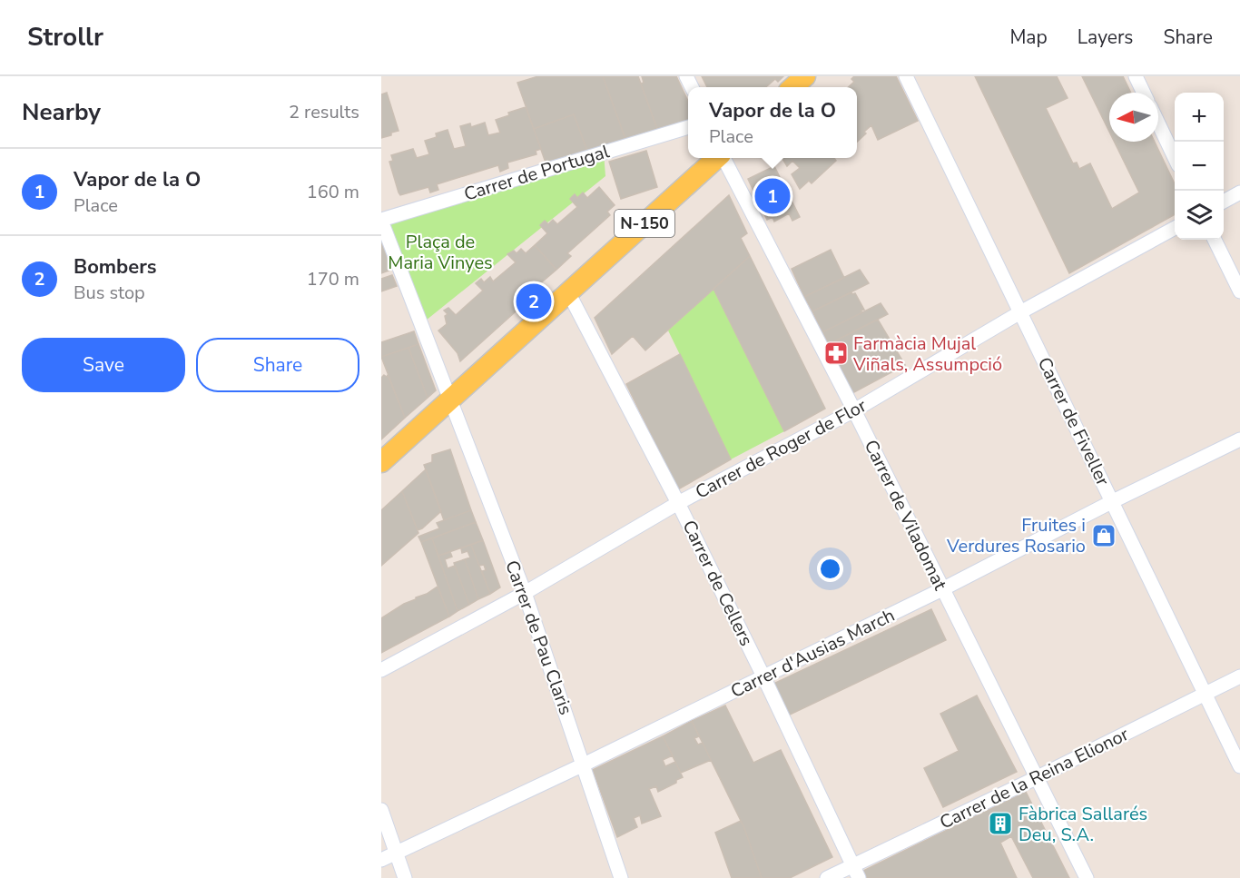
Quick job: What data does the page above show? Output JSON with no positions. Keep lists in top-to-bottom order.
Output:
{
  "streets": {
    "main road": ["N-150"],
    "street": [
      "Carrer de Portugal",
      "Carrer de Fiveller",
      "Carrer de Roger de Flor",
      "Carrer de Viladomat",
      "Carrer de Cellers",
      "Carrer de Pau Claris",
      "Carrer d'Ausias March",
      "Carrer de la Reina Elionor"
    ]
  },
  "crossings": [
    ["Carrer de Portugal", "Carrer de Pau Claris"],
    ["N-150", "Carrer de Cellers"],
    ["N-150", "Carrer de Pau Claris"],
    ["Carrer de Fiveller", "Carrer de Roger de Flor"],
    ["Carrer de Fiveller", "Carrer d'Ausias March"],
    ["Carrer de Fiveller", "Carrer de la Reina Elionor"],
    ["Carrer de Roger de Flor", "Carrer de Viladomat"],
    ["Carrer de Roger de Flor", "Carrer de Cellers"],
    ["Carrer de Roger de Flor", "Carrer de Pau Claris"],
    ["Carrer de Viladomat", "Carrer d'Ausias March"],
    ["Carrer de Viladomat", "Carrer de la Reina Elionor"],
    ["Carrer de Cellers", "Carrer d'Ausias March"],
    ["Carrer de Cellers", "Carrer de la Reina Elionor"],
    ["Carrer de Pau Claris", "Carrer d'Ausias March"]
  ],
  "parks": ["Plaça de Maria Vinyes"],
  "places": {
    "pharmacy": ["Farmàcia Mujal Viñals, Assumpció"],
    "shop": ["Fruites i Verdures Rosario"],
    "building": ["Fàbrica Sallarés Deu, S.A."]
  },
  "north": "left",
  "page": {
    "header": "Strollr",
    "nav": ["Map", "Layers", "Share"],
    "heading": ["Nearby", "2 results"],
    "popup": ["Vapor de la O", "Place"],
    "map_buttons": ["+", "−"],
    "list": [
      {
        "mark": "1",
        "name": "Vapor de la O",
        "note": "Place",
        "value": "160 m"
      },
      {
        "mark": "2",
        "name": "Bombers",
        "note": "Bus stop",
        "value": "170 m"
      }
    ],
    "pins": ["1", "2"],
    "buttons": ["Save", "Share"]
  }
}
